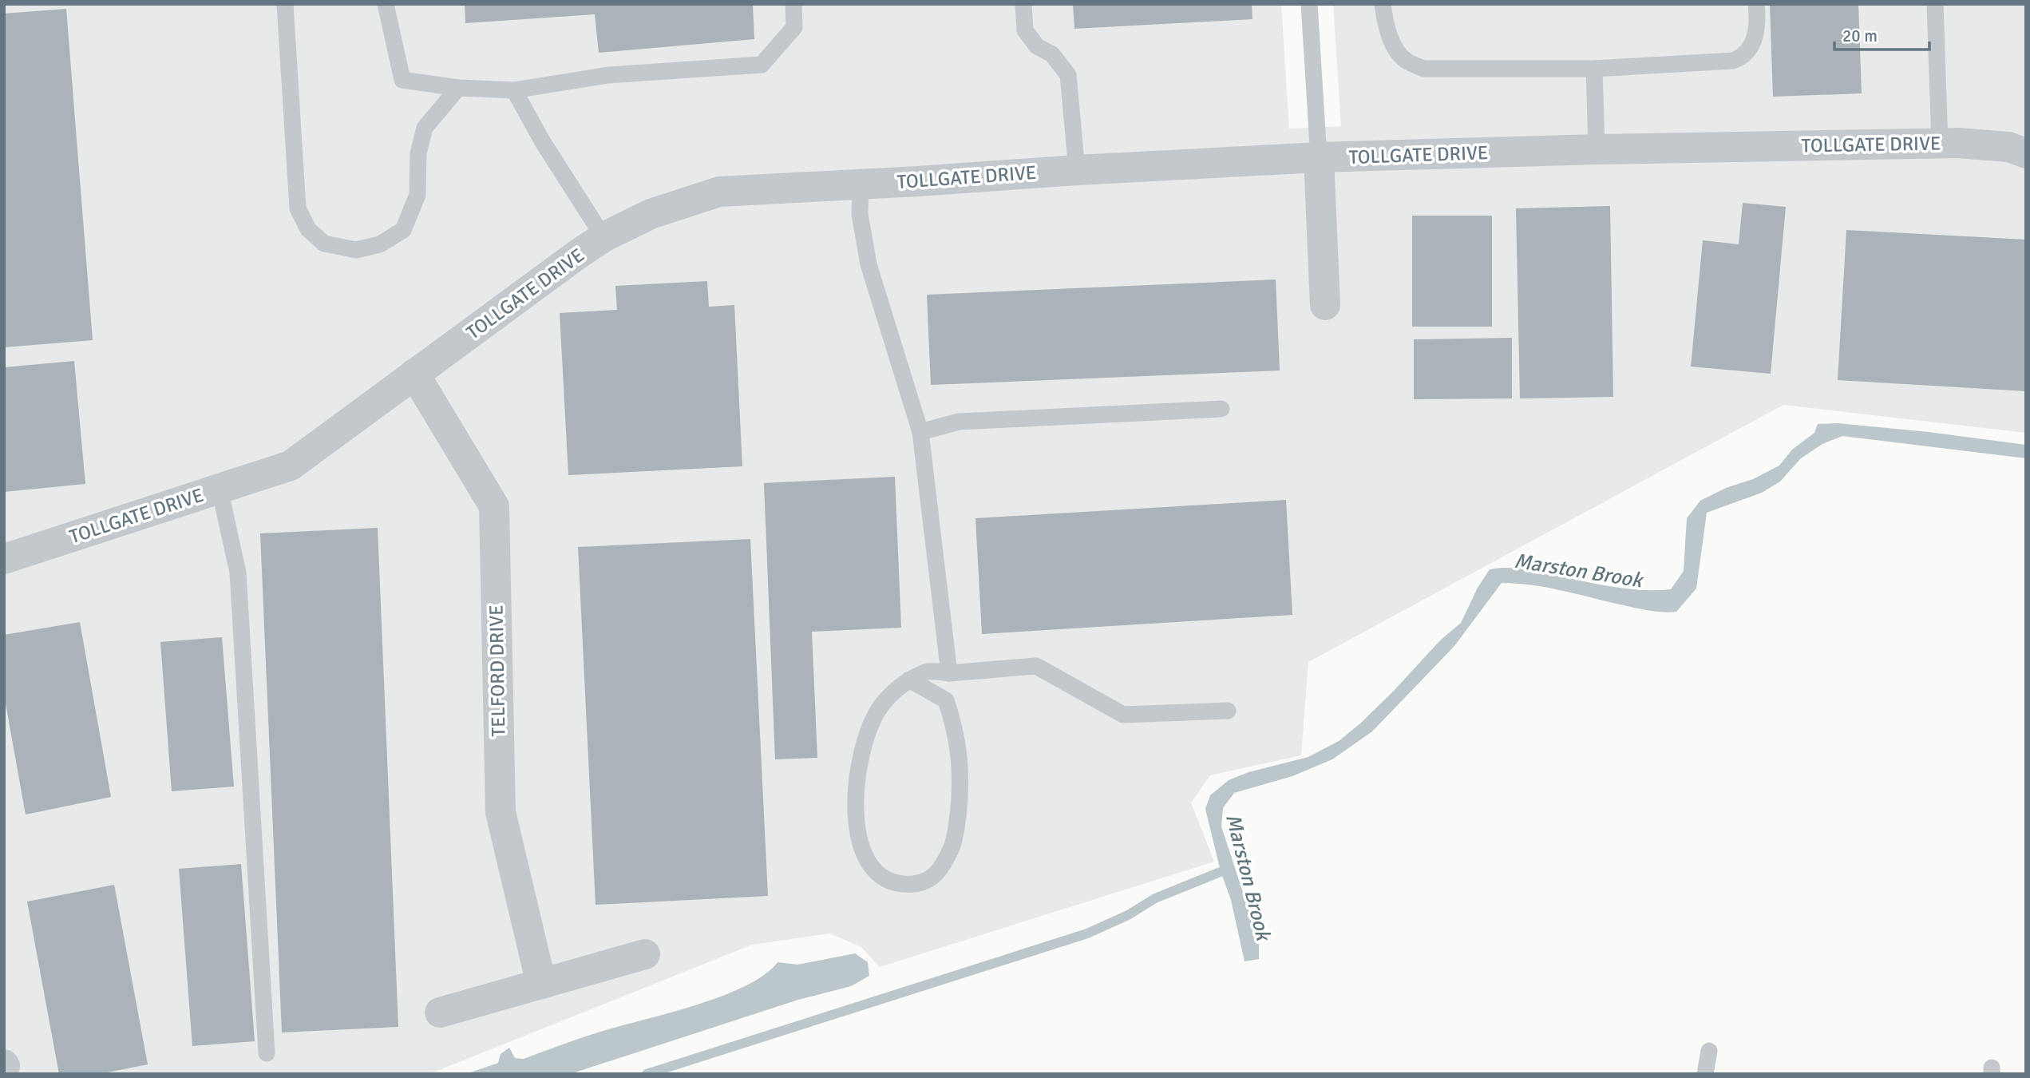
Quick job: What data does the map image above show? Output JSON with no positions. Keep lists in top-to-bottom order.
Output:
{
  "streets": {
    "street": ["TOLLGATE DRIVE", "TELFORD DRIVE"]
  },
  "crossings": [
    ["TOLLGATE DRIVE", "TELFORD DRIVE"]
  ],
  "water": ["Marston Brook"],
  "scale_bar": "20 m"
}
